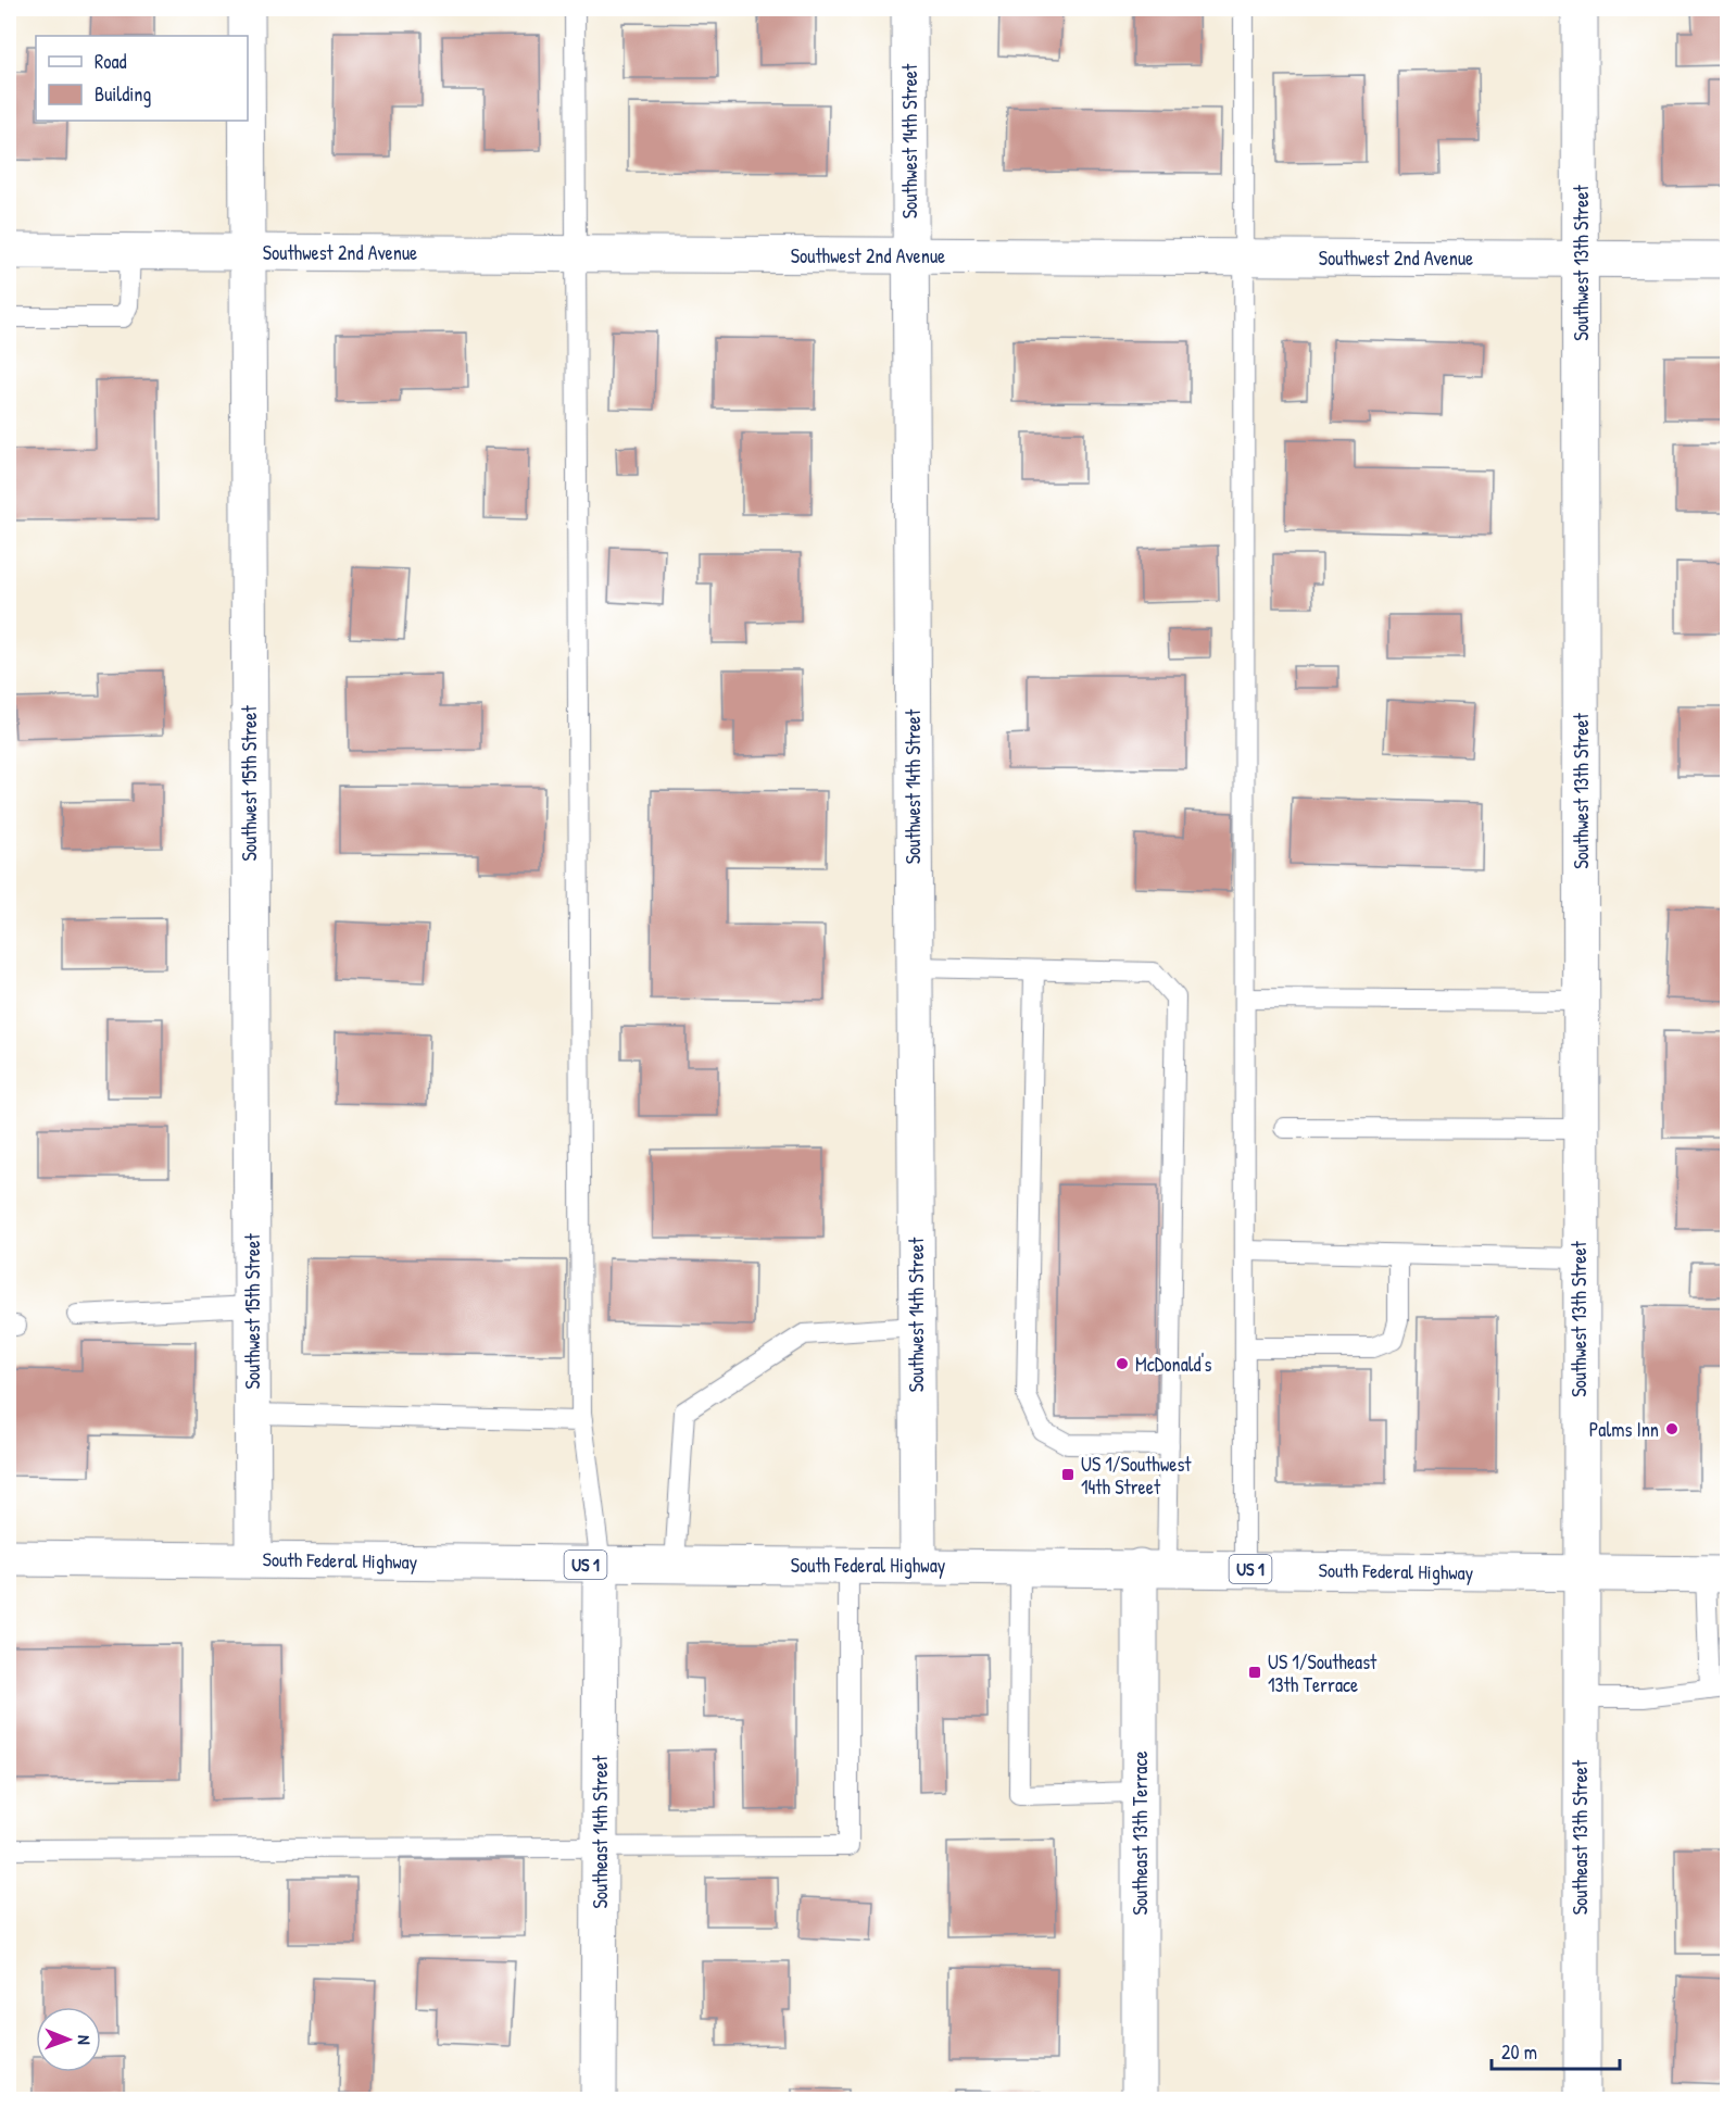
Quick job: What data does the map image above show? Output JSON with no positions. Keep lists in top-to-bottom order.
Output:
{
  "streets": {
    "street": [
      "Southwest 14th Street",
      "Southwest 2nd Avenue",
      "Southwest 13th Street",
      "Southwest 15th Street",
      "South Federal Highway",
      "US 1",
      "Southeast 14th Street",
      "Southeast 13th Terrace",
      "Southeast 13th Street"
    ]
  },
  "crossings": [
    ["Southwest 14th Street", "Southwest 2nd Avenue"],
    ["Southwest 14th Street", "South Federal Highway"],
    ["Southwest 2nd Avenue", "Southwest 13th Street"],
    ["Southwest 2nd Avenue", "Southwest 15th Street"],
    ["Southwest 13th Street", "South Federal Highway"],
    ["Southwest 13th Street", "Southeast 13th Street"],
    ["Southwest 15th Street", "South Federal Highway"],
    ["South Federal Highway", "Southeast 14th Street"],
    ["South Federal Highway", "Southeast 13th Terrace"],
    ["South Federal Highway", "Southeast 13th Street"]
  ],
  "places": {
    "other": ["McDonald's", "Palms Inn"],
    "transit": ["US 1/Southwest 14th Street", "US 1/Southeast 13th Terrace"]
  },
  "legend": ["Road", "Building"],
  "scale_bar": "20 m",
  "north": "right"
}
